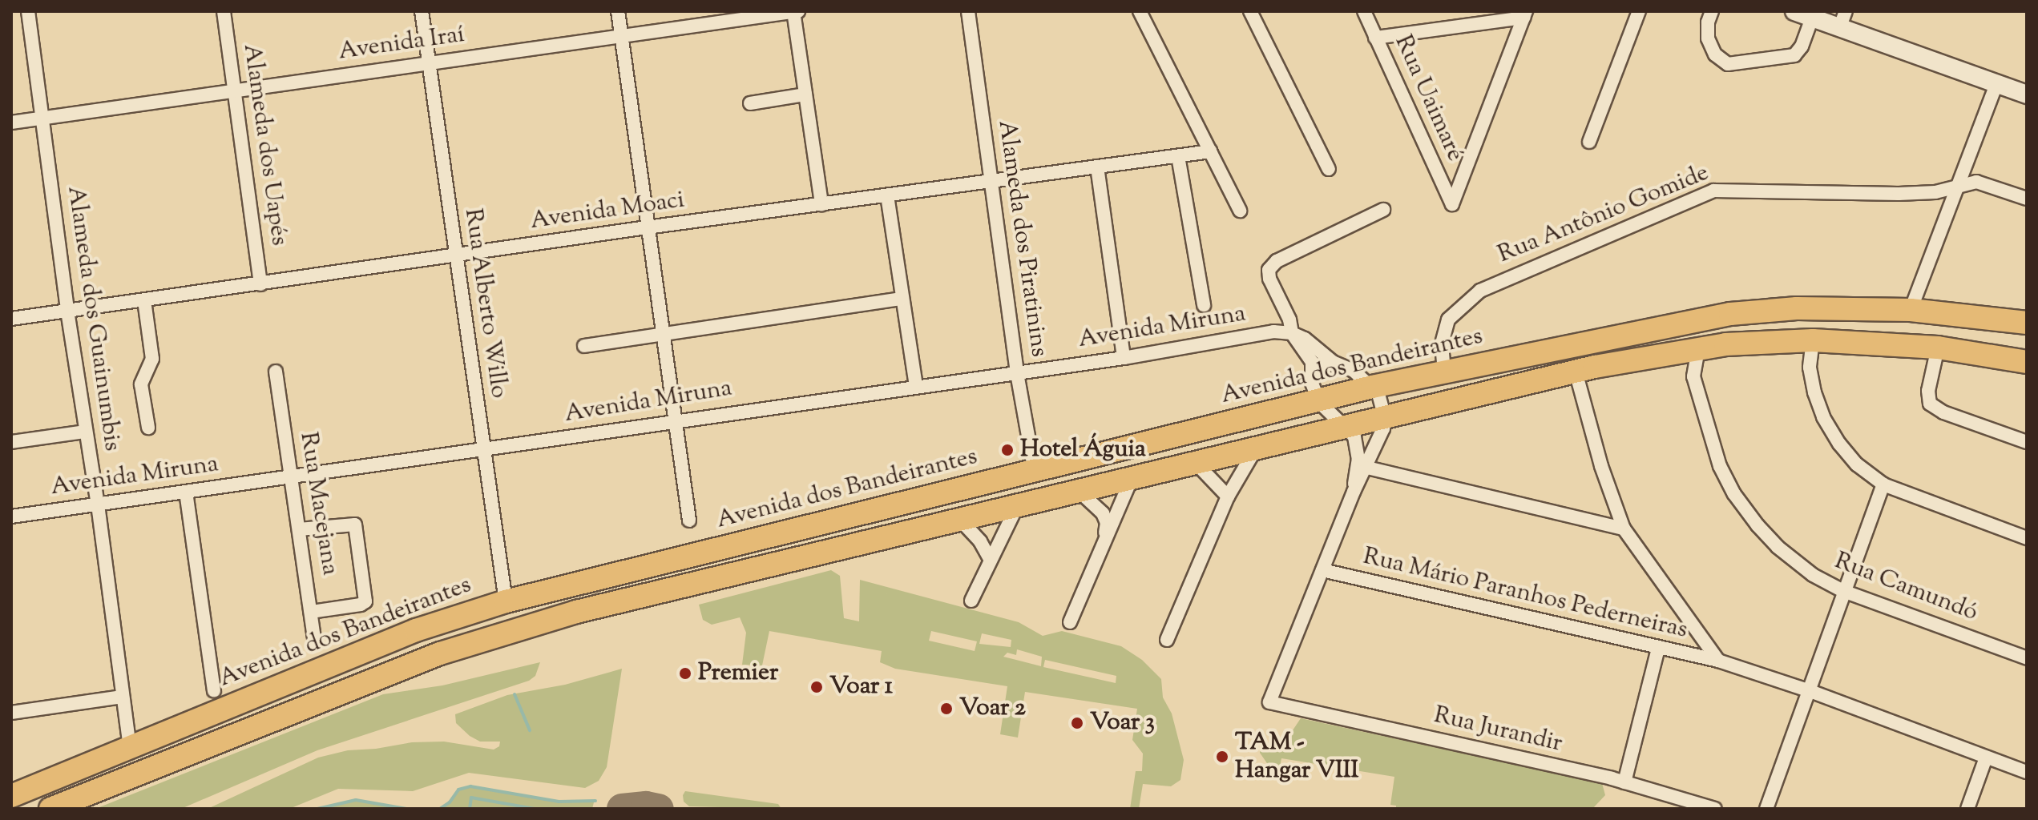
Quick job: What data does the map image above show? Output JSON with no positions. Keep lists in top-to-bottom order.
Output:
{
  "streets": {
    "highway": ["Avenida dos Bandeirantes"],
    "street": [
      "Avenida Iraí",
      "Rua Uaimaré",
      "Alameda dos Uapés",
      "Avenida Moaci",
      "Rua Antônio Gomide",
      "Alameda dos Piratinins",
      "Rua Alberto Willo",
      "Alameda dos Guainumbis",
      "Avenida Miruna",
      "Rua Macejana",
      "Rua Camundó",
      "Rua Mário Paranhos Pederneiras",
      "Rua Jurandir"
    ]
  },
  "crossings": [
    ["Avenida Iraí", "Alameda dos Uapés"],
    ["Avenida Iraí", "Rua Alberto Willo"],
    ["Avenida Iraí", "Alameda dos Guainumbis"],
    ["Alameda dos Uapés", "Avenida Moaci"],
    ["Avenida Moaci", "Alameda dos Piratinins"],
    ["Avenida Moaci", "Rua Alberto Willo"],
    ["Avenida Moaci", "Alameda dos Guainumbis"],
    ["Rua Antônio Gomide", "Avenida dos Bandeirantes"],
    ["Alameda dos Piratinins", "Avenida Miruna"],
    ["Alameda dos Piratinins", "Avenida dos Bandeirantes"],
    ["Rua Alberto Willo", "Avenida Miruna"],
    ["Rua Alberto Willo", "Avenida dos Bandeirantes"],
    ["Alameda dos Guainumbis", "Avenida Miruna"],
    ["Alameda dos Guainumbis", "Avenida dos Bandeirantes"],
    ["Avenida Miruna", "Rua Macejana"],
    ["Rua Mário Paranhos Pederneiras", "Rua Jurandir"]
  ],
  "places": [
    "Hotel Águia",
    "Premier",
    "Voar 1",
    "Voar 2",
    "Voar 3",
    "TAM - Hangar VIII"
  ]
}
